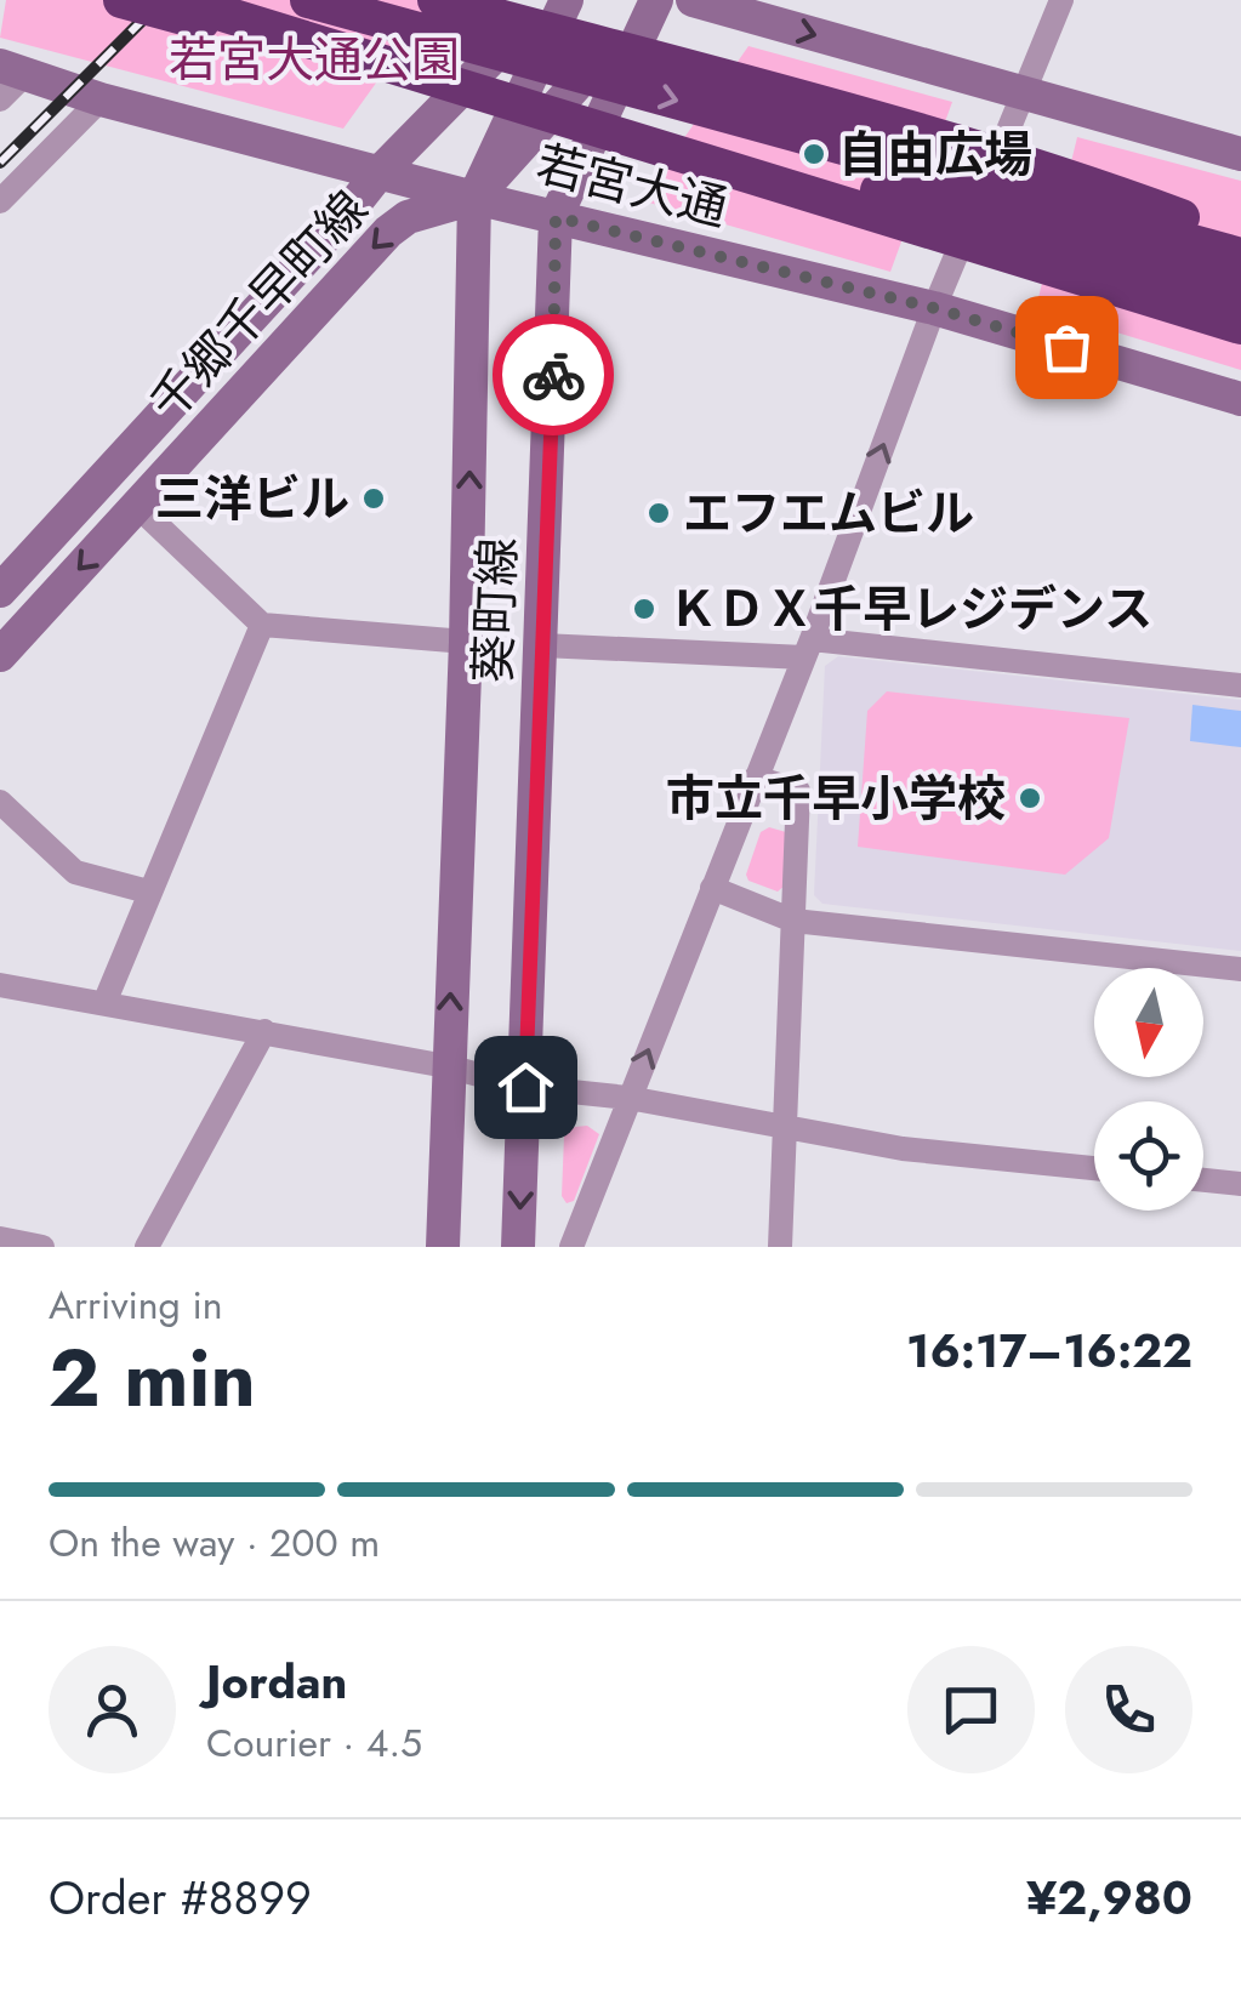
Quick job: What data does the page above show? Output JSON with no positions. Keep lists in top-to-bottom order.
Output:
{
  "streets": {
    "street": ["若宮大通", "千郷千早町線", "葵町線"]
  },
  "crossings": [
    ["若宮大通", "千郷千早町線"],
    ["若宮大通", "葵町線"],
    ["千郷千早町線", "葵町線"]
  ],
  "parks": ["若宮大通公園"],
  "places": [
    "自由広場",
    "三洋ビル",
    "エフエムビル",
    "ＫＤＸ千早レジデンス",
    "市立千早小学校"
  ],
  "north": "bottom",
  "page": {
    "heading": ["2 min", "Arriving in", "16:17–16:22"],
    "panel": [
      "Jordan",
      "Courier · 4.5",
      "Order #8899",
      "¥2,980"
    ],
    "bar": "On the way · 200 m"
  }
}
